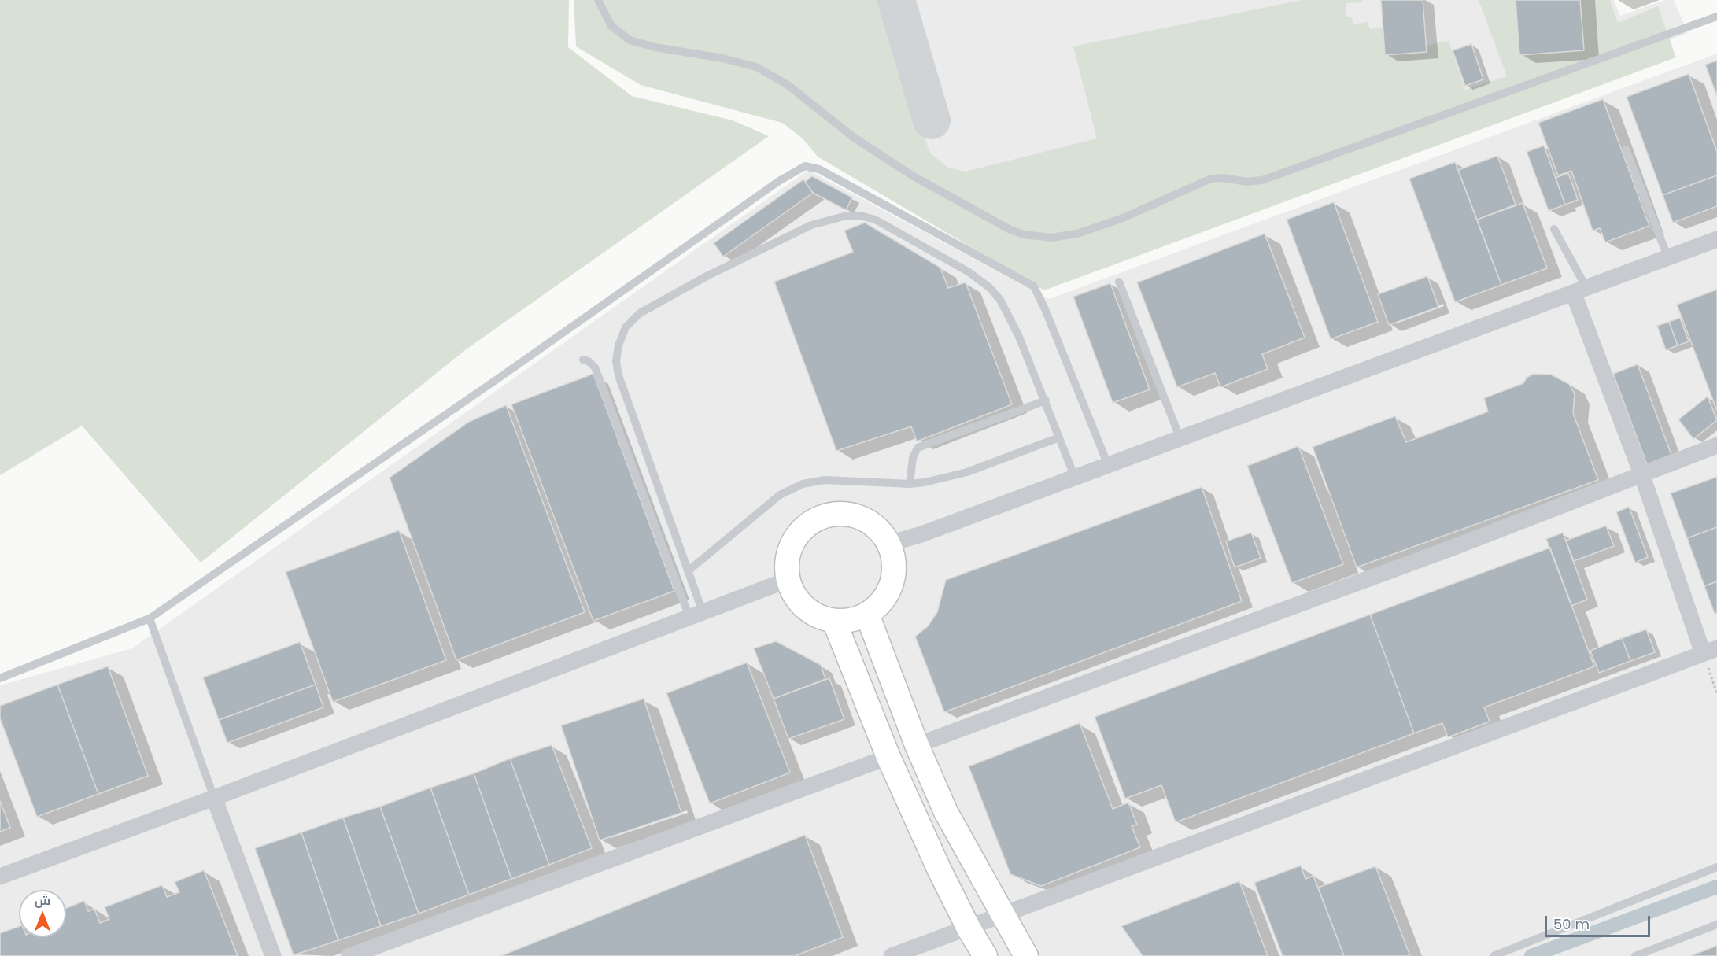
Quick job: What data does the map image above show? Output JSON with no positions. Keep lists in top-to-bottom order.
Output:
{
  "scale_bar": "50 m",
  "north": "top"
}
